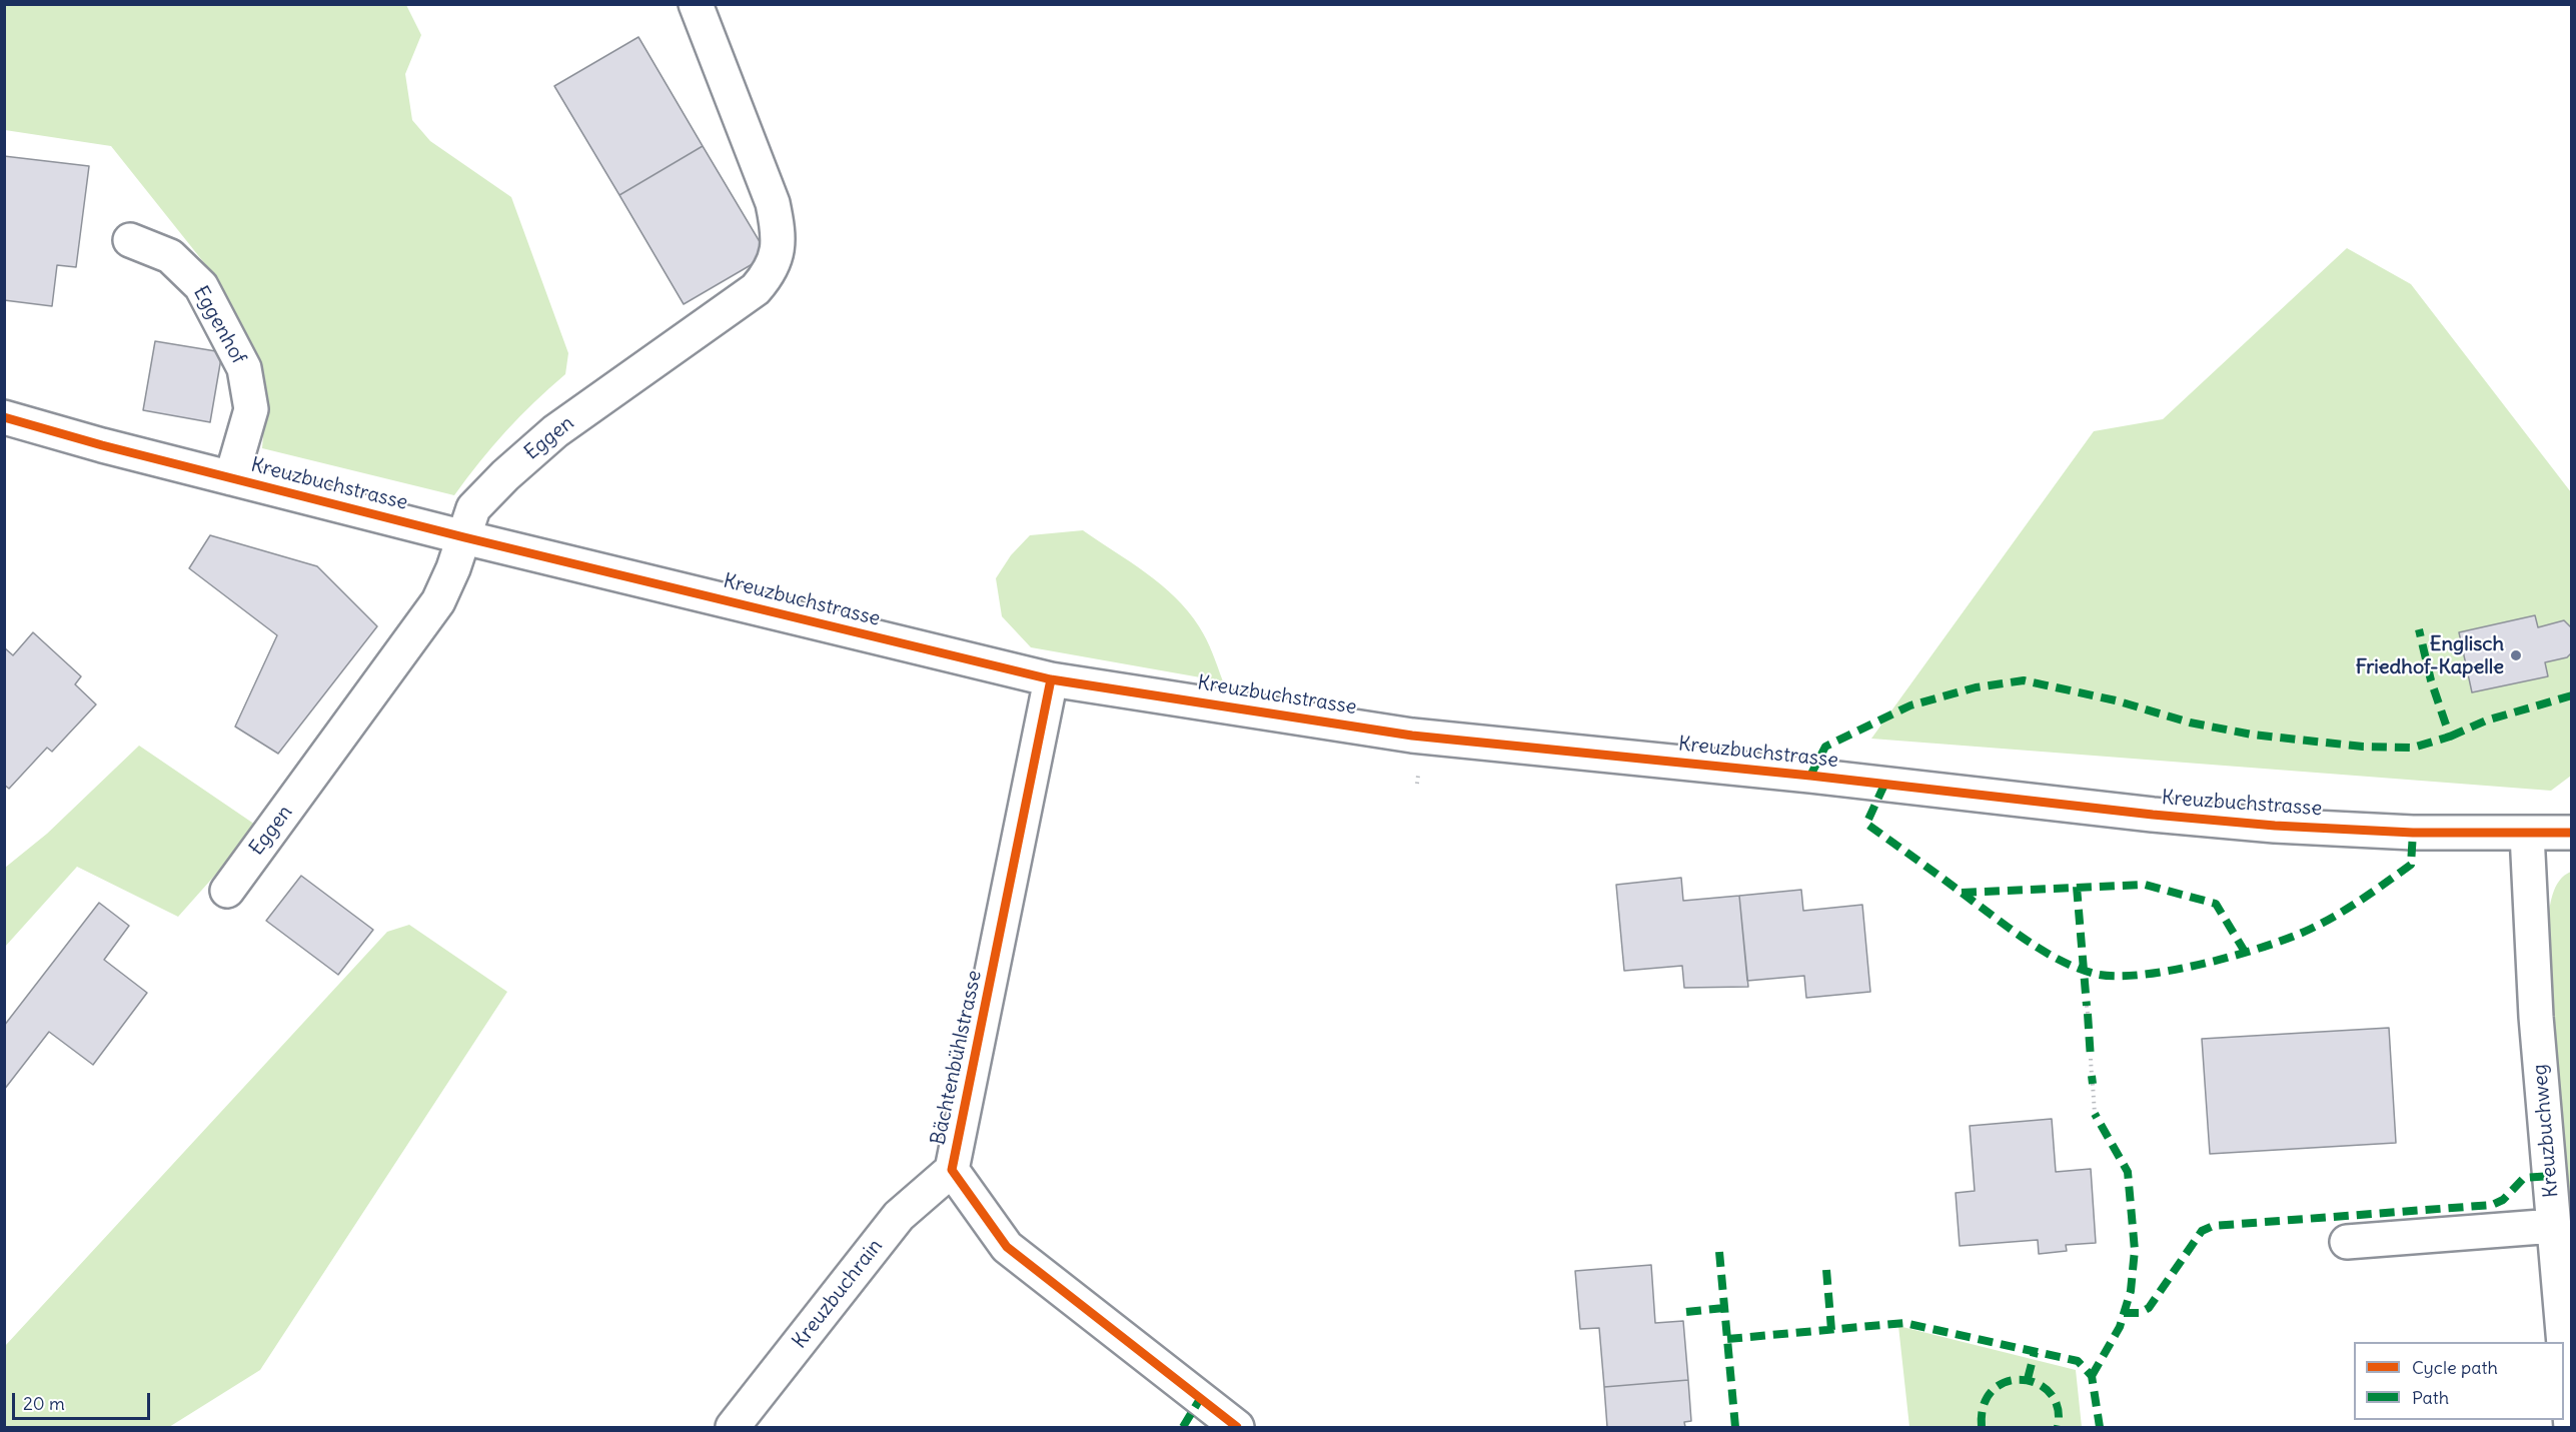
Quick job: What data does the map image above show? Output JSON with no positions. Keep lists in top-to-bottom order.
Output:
{
  "streets": {
    "street": [
      "Eggenhof",
      "Eggen",
      "Kreuzbuchstrasse",
      "Bächtenbühlstrasse",
      "Kreuzbuchweg",
      "Kreuzbuchrain"
    ]
  },
  "crossings": [
    ["Eggenhof", "Kreuzbuchstrasse"],
    ["Eggen", "Kreuzbuchstrasse"],
    ["Kreuzbuchstrasse", "Bächtenbühlstrasse"],
    ["Kreuzbuchstrasse", "Kreuzbuchweg"],
    ["Bächtenbühlstrasse", "Kreuzbuchrain"]
  ],
  "places": ["Englisch Friedhof-Kapelle"],
  "legend": ["Cycle path", "Path"],
  "scale_bar": "20 m"
}
